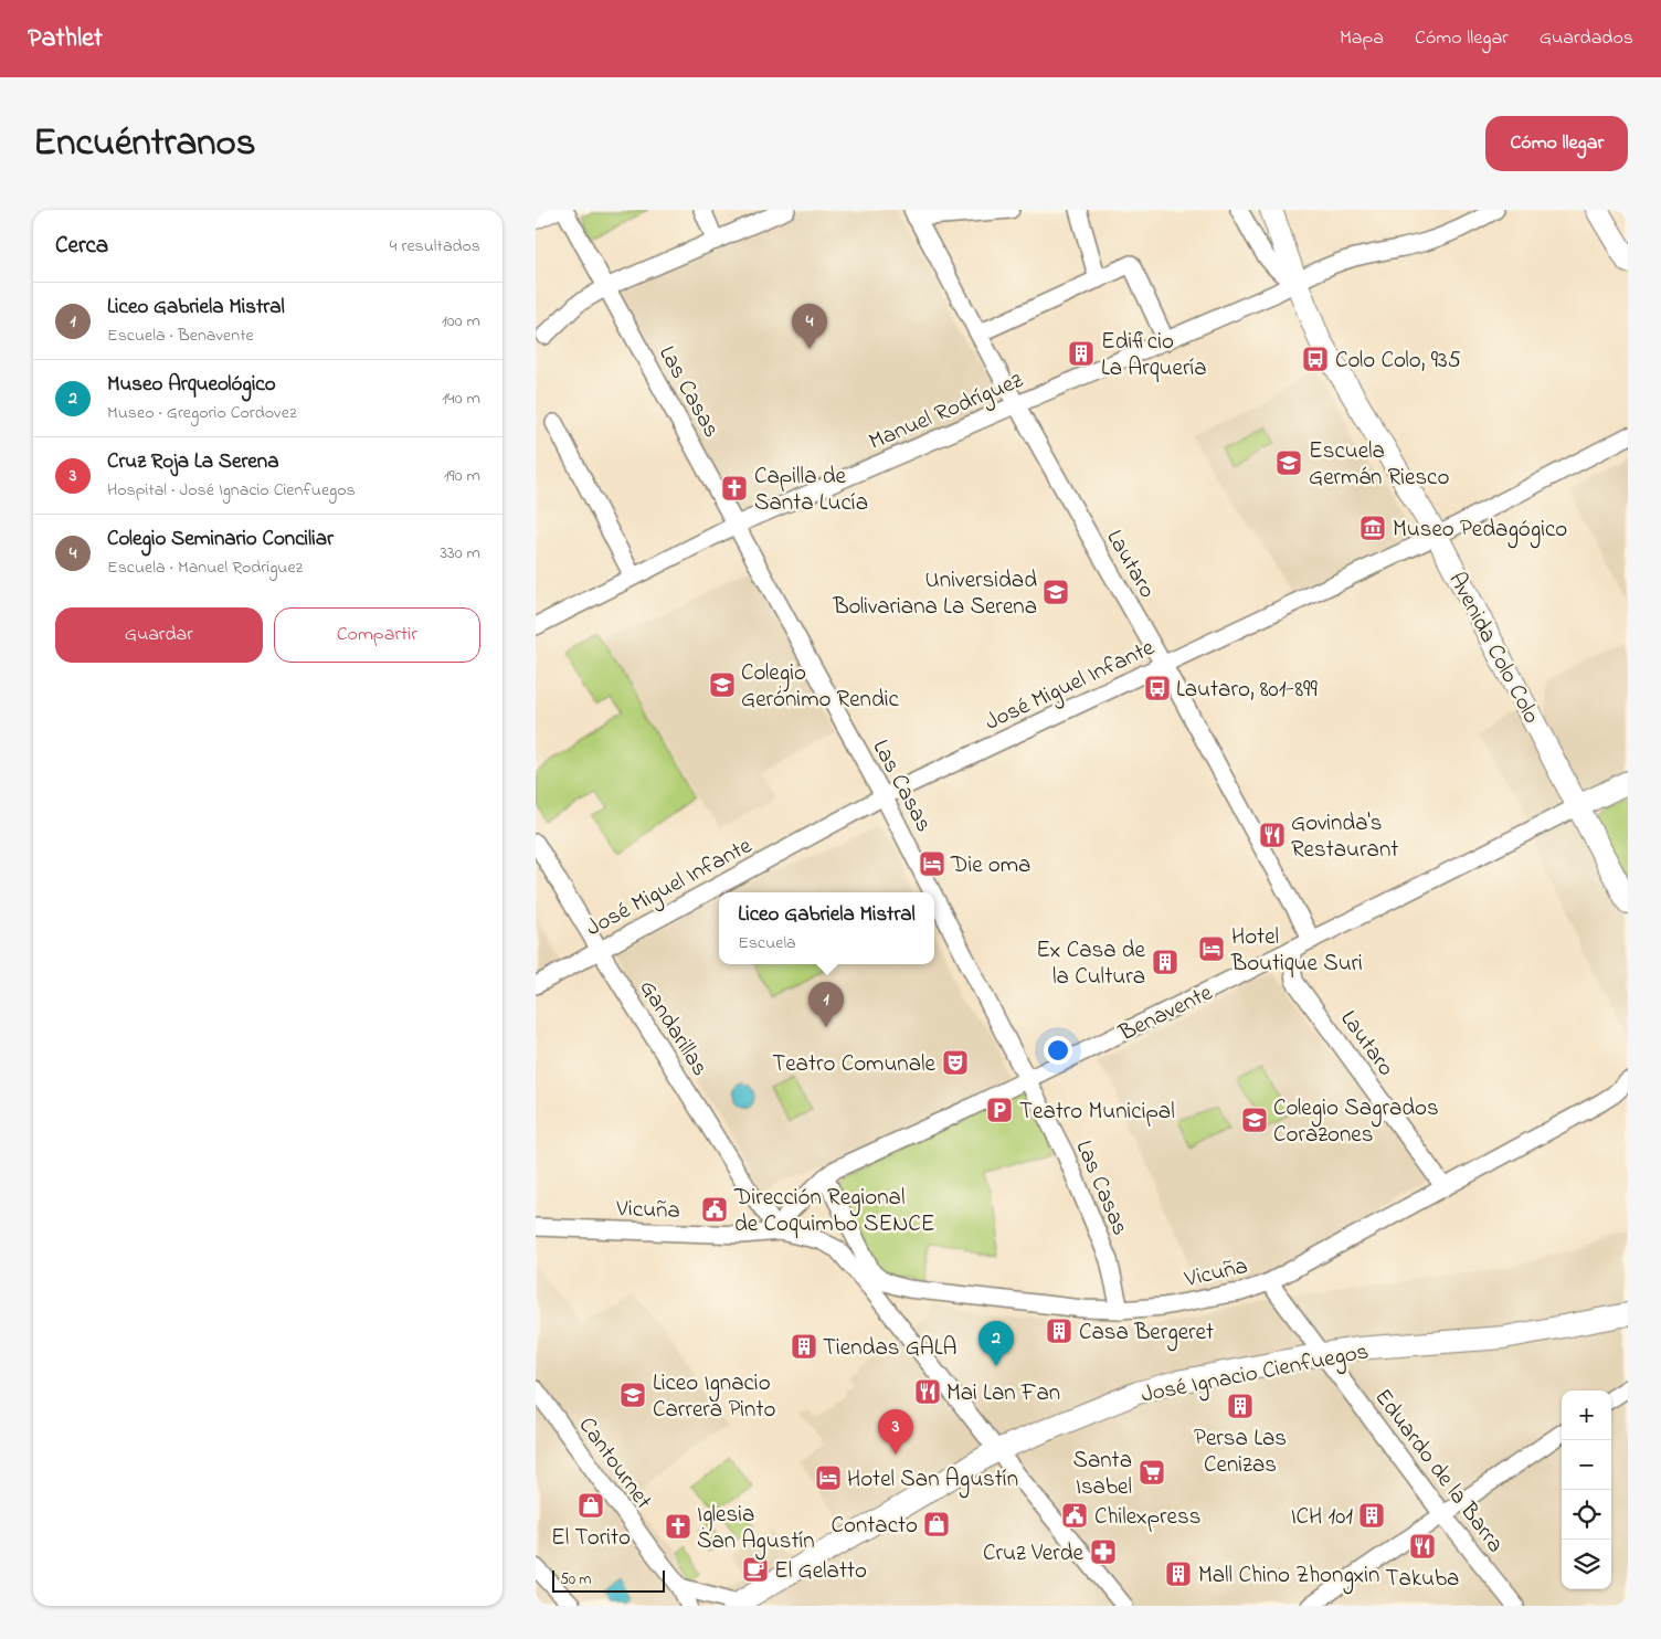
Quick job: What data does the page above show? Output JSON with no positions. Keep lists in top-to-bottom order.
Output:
{
  "streets": {
    "main road": ["Avenida Colo Colo", "Benavente", "José Ignacio Cienfuegos"],
    "street": [
      "Las Casas",
      "Manuel Rodríguez",
      "Lautaro",
      "José Miguel Infante",
      "Gandarillas",
      "Vicuña",
      "Cantournet",
      "Eduardo de la Barra"
    ]
  },
  "crossings": [
    ["Las Casas", "Manuel Rodríguez"],
    ["Las Casas", "José Miguel Infante"],
    ["Las Casas", "Benavente"],
    ["Las Casas", "Vicuña"],
    ["Manuel Rodríguez", "Lautaro"],
    ["Manuel Rodríguez", "Avenida Colo Colo"],
    ["Lautaro", "José Miguel Infante"],
    ["Lautaro", "Benavente"],
    ["Lautaro", "Vicuña"],
    ["Avenida Colo Colo", "José Miguel Infante"],
    ["Avenida Colo Colo", "Benavente"],
    ["José Miguel Infante", "Gandarillas"],
    ["Benavente", "Gandarillas"],
    ["Benavente", "Vicuña"],
    ["Gandarillas", "Vicuña"],
    ["Vicuña", "José Ignacio Cienfuegos"],
    ["Vicuña", "Eduardo de la Barra"],
    ["José Ignacio Cienfuegos", "Eduardo de la Barra"]
  ],
  "places": {
    "building": [
      "Edificio La Arquería",
      "Ex Casa de la Cultura",
      "Casa Bergeret",
      "Tiendas GALA",
      "Persa Las Cenizas",
      "ICH 101",
      "Mall Chino Zhongxin"
    ],
    "bus stop": ["Colo Colo, 935", "Lautaro, 801-899"],
    "school or university": [
      "Escuela Germán Riesco",
      "Universidad Bolivariana La Serena",
      "Colegio Gerónimo Rendic",
      "Colegio Sagrados Corazones",
      "Liceo Ignacio Carrera Pinto"
    ],
    "church": ["Capilla de Santa Lucía", "Iglesia San Agustín"],
    "museum": ["Museo Pedagógico"],
    "restaurant": ["Govinda's Restaurant", "Mai Lan Fan", "Takuba"],
    "hotel": ["Die oma", "Hotel Boutique Suri", "Hotel San Agustín"],
    "theatre": ["Teatro Comunale"],
    "parking": ["Teatro Municipal"],
    "public building": ["Dirección Regional de Coquimbo SENCE", "Chilexpress"],
    "supermarket": ["Santa Isabel"],
    "shop": ["El Torito", "Contacto"],
    "pharmacy": ["Cruz Verde"],
    "cafe": ["El Gelatto"]
  },
  "scale_bar": "50 m",
  "page": {
    "header": "Pathlet",
    "nav": ["Mapa", "Cómo llegar", "Guardados"],
    "title": "Encuéntranos",
    "buttons": [
      "Cómo llegar",
      ["Guardar", "Compartir"]
    ],
    "heading": ["Cerca", "4 resultados"],
    "list": [
      {
        "mark": "1",
        "name": "Liceo Gabriela Mistral",
        "note": "Escuela · Benavente",
        "value": "100 m"
      },
      {
        "mark": "2",
        "name": "Museo Arqueológico",
        "note": "Museo · Gregorio Cordovez",
        "value": "140 m"
      },
      {
        "mark": "3",
        "name": "Cruz Roja La Serena",
        "note": "Hospital · José Ignacio Cienfuegos",
        "value": "190 m"
      },
      {
        "mark": "4",
        "name": "Colegio Seminario Conciliar",
        "note": "Escuela · Manuel Rodríguez",
        "value": "330 m"
      }
    ],
    "pins": [
      "4",
      "1",
      "2",
      "3"
    ],
    "popup": ["Liceo Gabriela Mistral", "Escuela"],
    "map_buttons": ["+", "−"],
    "scale": "50 m"
  }
}
